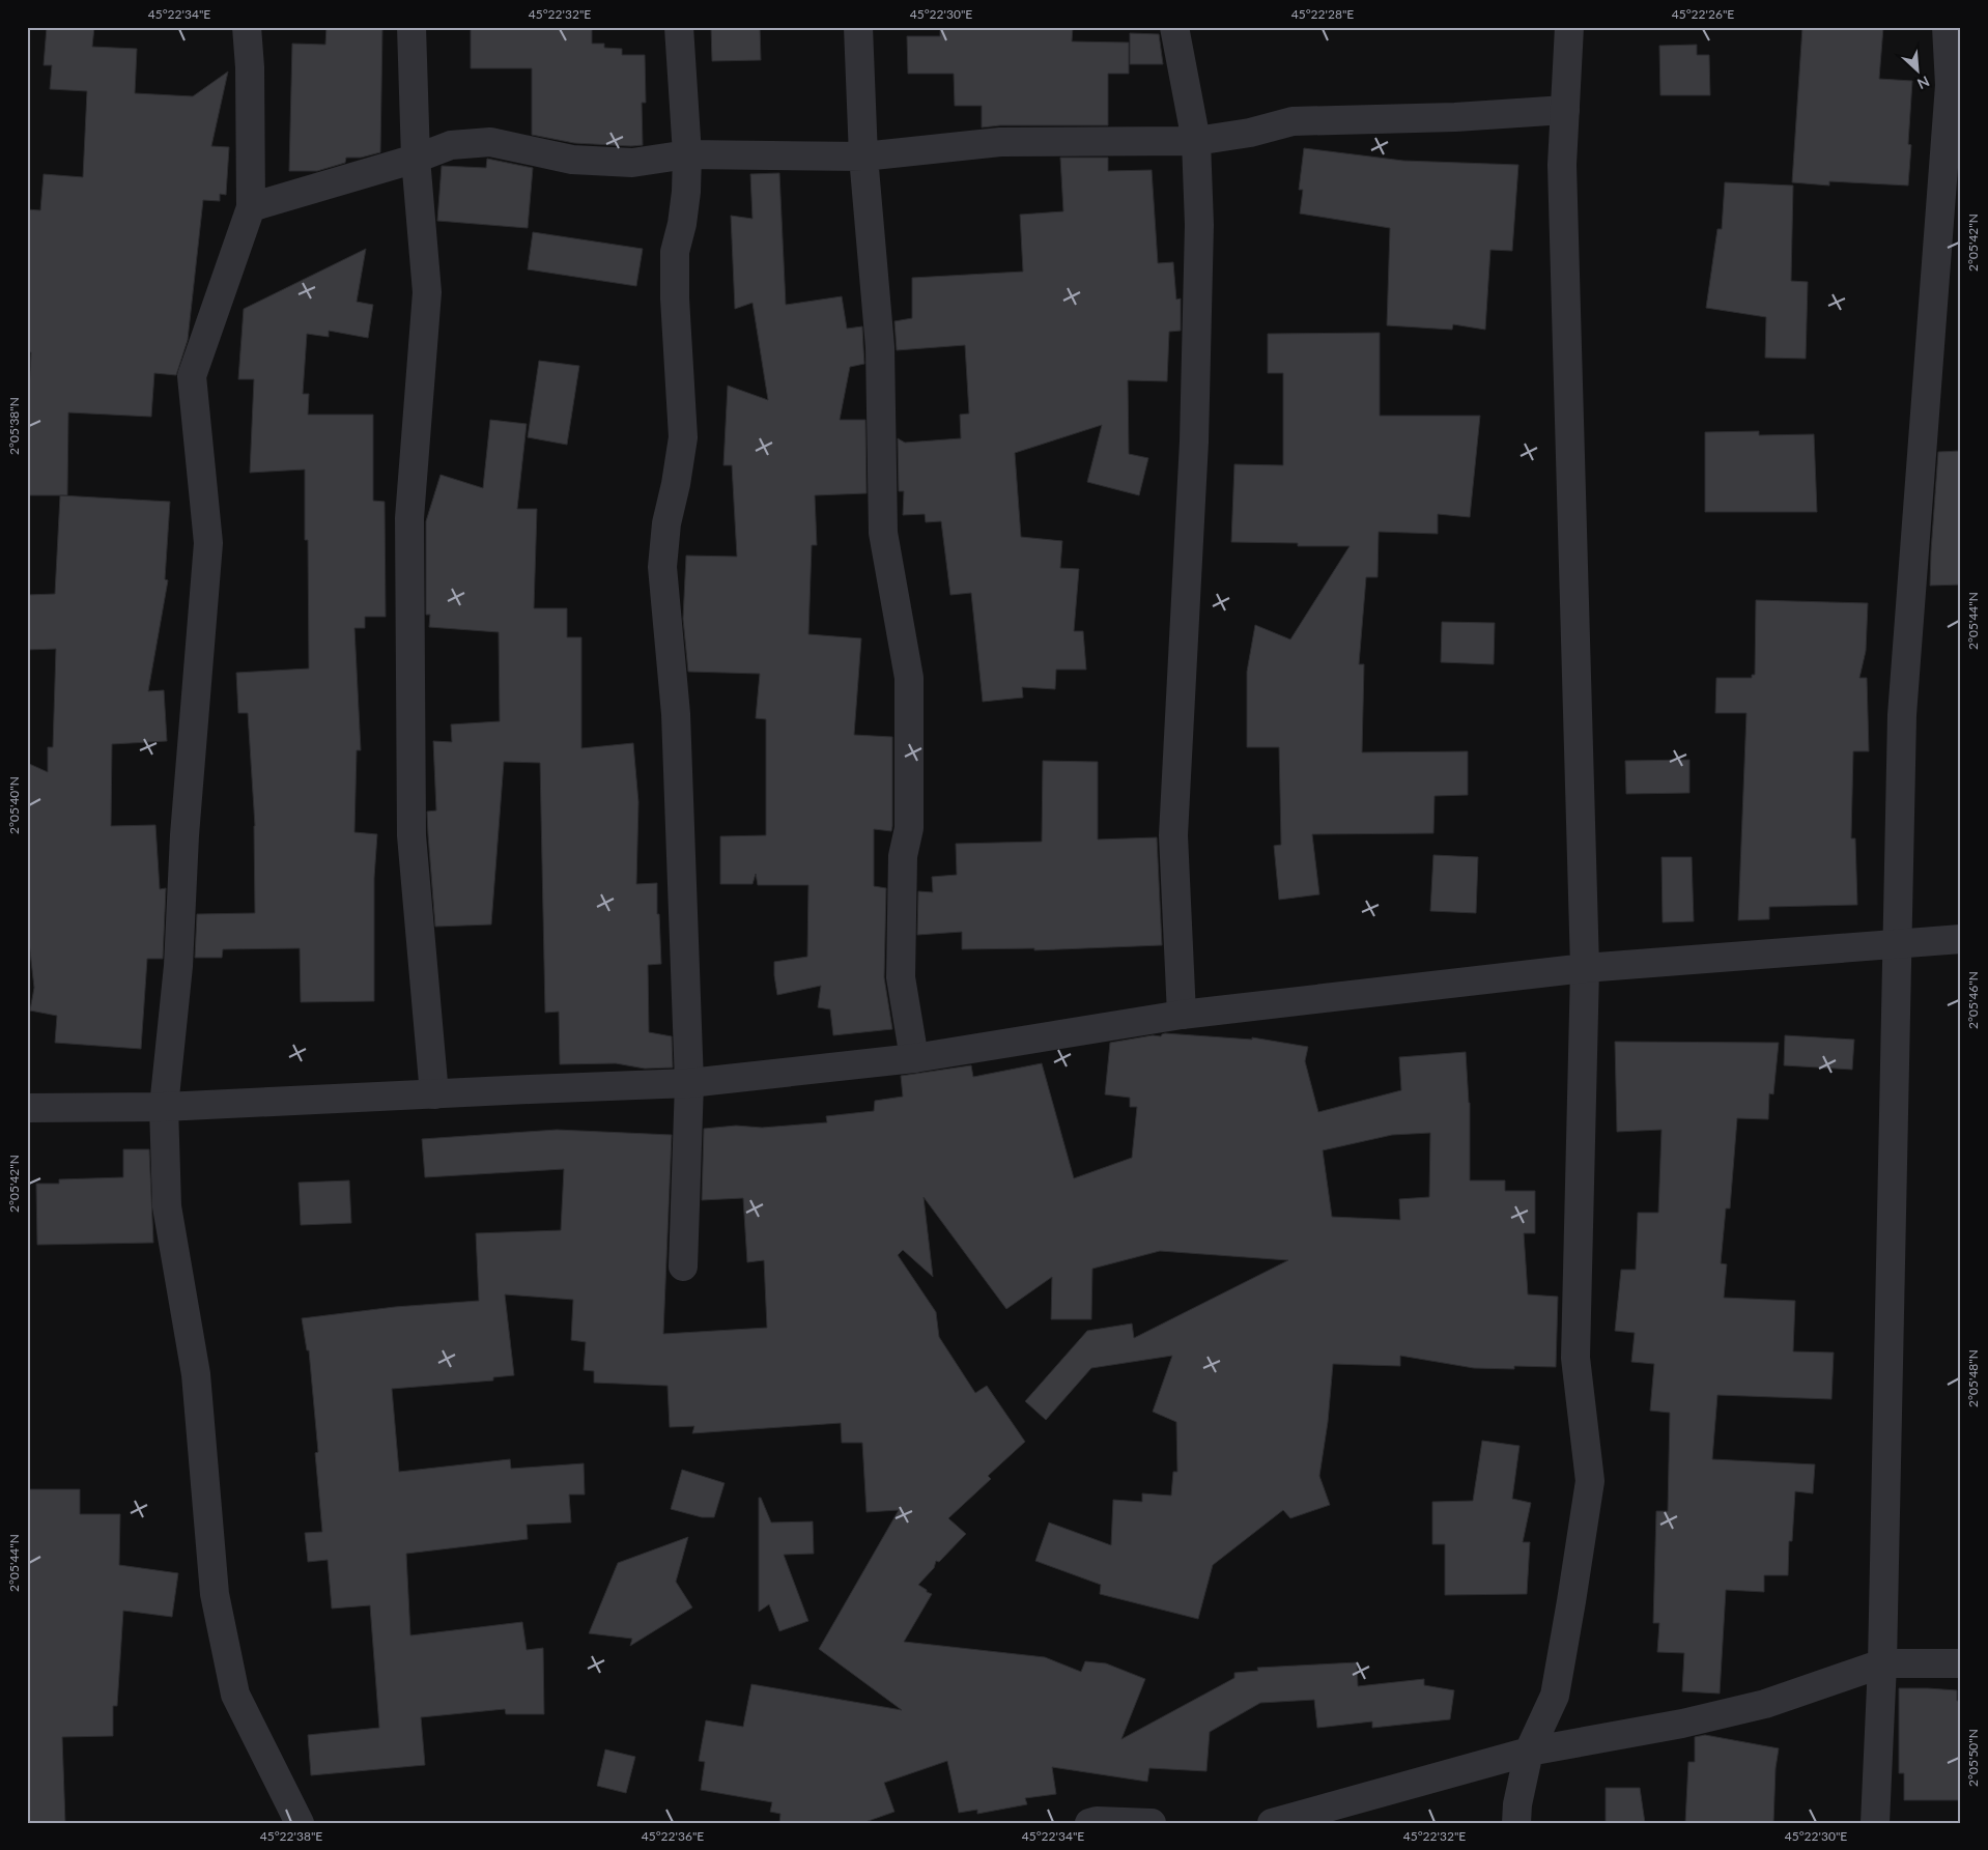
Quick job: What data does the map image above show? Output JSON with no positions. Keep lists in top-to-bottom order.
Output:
{
  "north": "bottom right",
  "coordinates": [
    "45°22'34\"E",
    "45°22'32\"E",
    "45°22'30\"E",
    "45°22'28\"E",
    "45°22'26\"E",
    "2°05'42\"N",
    "2°05'38\"N",
    "2°05'44\"N",
    "2°05'40\"N",
    "2°05'46\"N",
    "2°05'48\"N",
    "2°05'50\"N",
    "45°22'38\"E",
    "45°22'36\"E"
  ]
}
